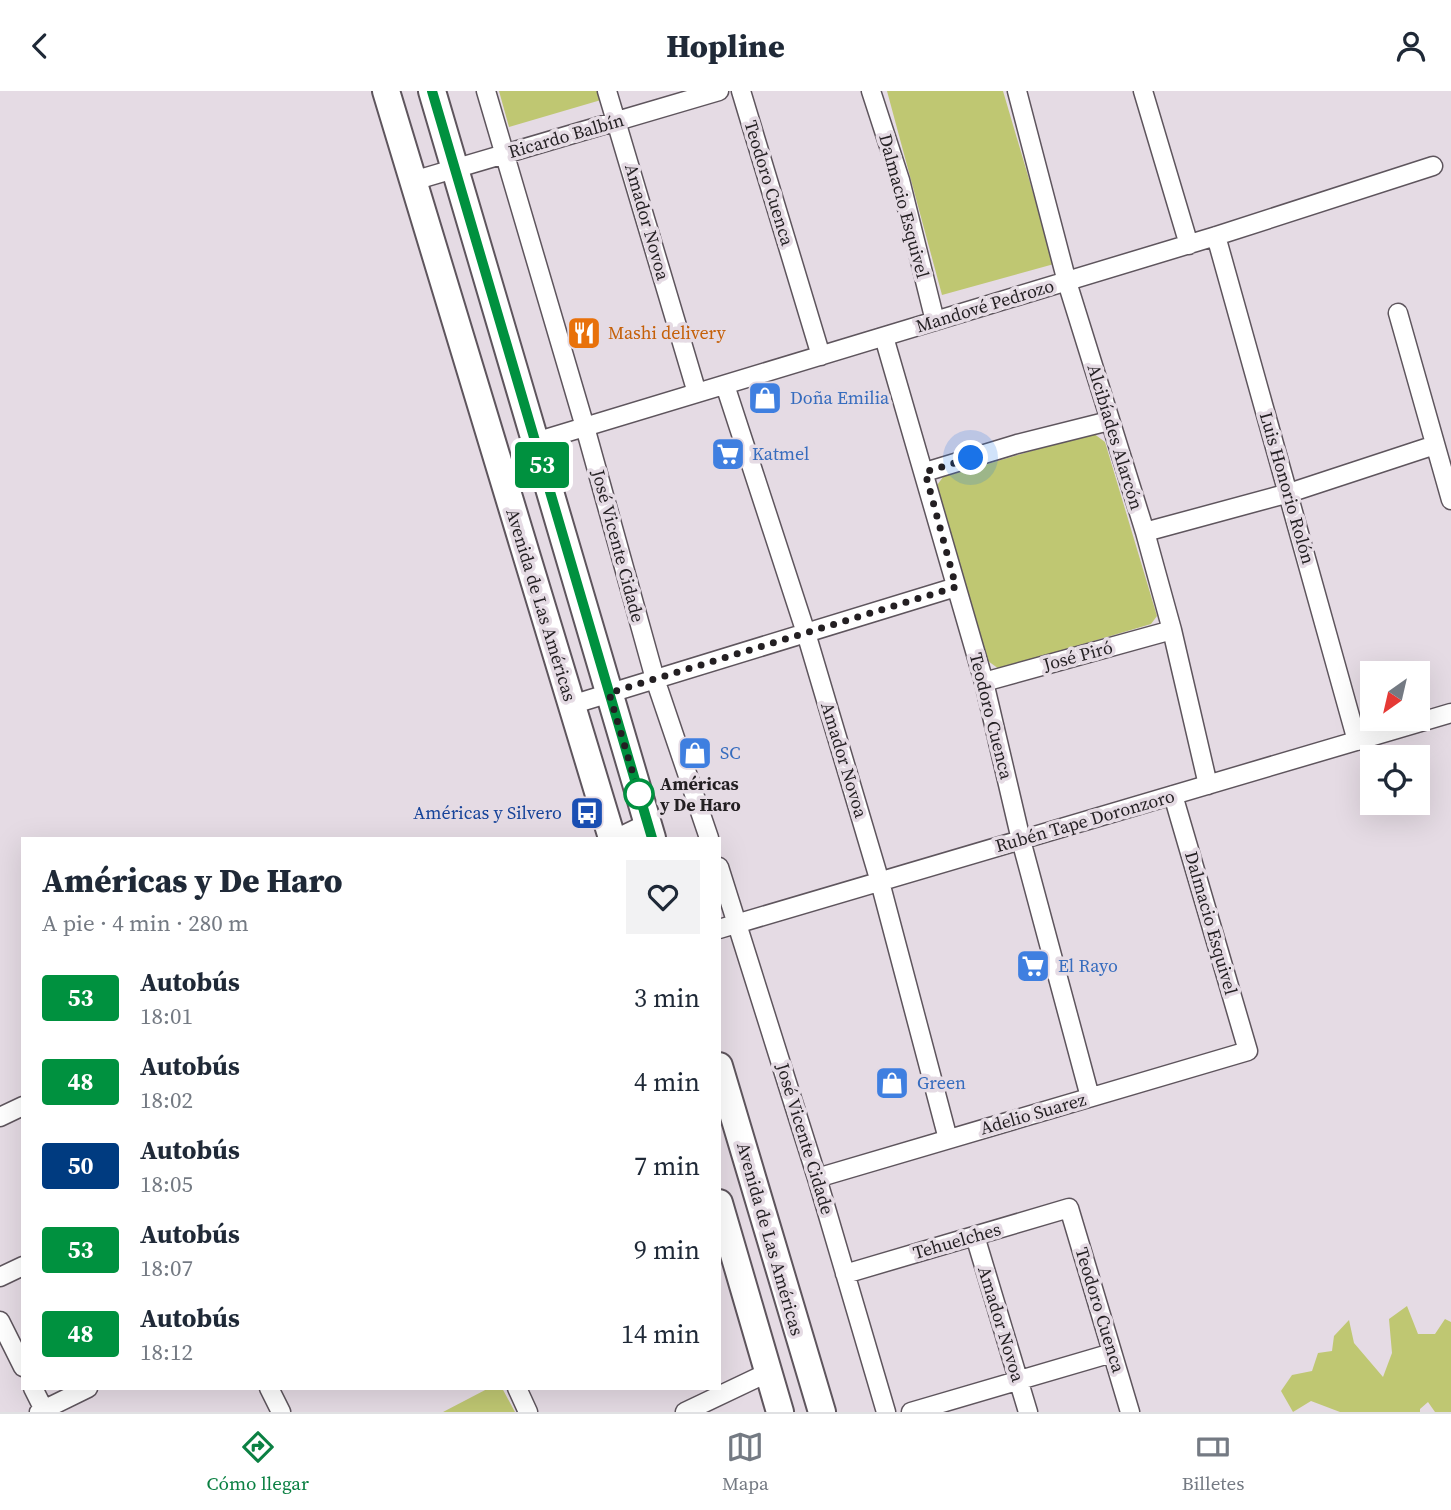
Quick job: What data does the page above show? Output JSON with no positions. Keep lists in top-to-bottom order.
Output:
{
  "streets": {
    "main road": ["Avenida de Las Américas"],
    "street": [
      "Ricardo Balbín",
      "Teodoro Cuenca",
      "Dalmacio Esquivel",
      "Amador Novoa",
      "Mandové Pedrozo",
      "Alcibíades Alarcón",
      "Luis Honorio Rolón",
      "José Vicente Cidade",
      "José Piró",
      "Rubén Tape Doronzoro",
      "Adelio Suarez",
      "Tehuelches"
    ]
  },
  "crossings": [
    ["Ricardo Balbín", "Amador Novoa"],
    ["Ricardo Balbín", "José Vicente Cidade"],
    ["Ricardo Balbín", "Avenida de Las Américas"],
    ["Teodoro Cuenca", "Mandové Pedrozo"],
    ["Teodoro Cuenca", "José Piró"],
    ["Teodoro Cuenca", "Rubén Tape Doronzoro"],
    ["Teodoro Cuenca", "Adelio Suarez"],
    ["Teodoro Cuenca", "Tehuelches"],
    ["Dalmacio Esquivel", "Mandové Pedrozo"],
    ["Dalmacio Esquivel", "Rubén Tape Doronzoro"],
    ["Dalmacio Esquivel", "Adelio Suarez"],
    ["Amador Novoa", "Mandové Pedrozo"],
    ["Amador Novoa", "Rubén Tape Doronzoro"],
    ["Amador Novoa", "Adelio Suarez"],
    ["Amador Novoa", "Tehuelches"],
    ["Mandové Pedrozo", "Alcibíades Alarcón"],
    ["Mandové Pedrozo", "Luis Honorio Rolón"],
    ["Mandové Pedrozo", "José Vicente Cidade"],
    ["Alcibíades Alarcón", "José Piró"],
    ["Alcibíades Alarcón", "Rubén Tape Doronzoro"],
    ["Luis Honorio Rolón", "Rubén Tape Doronzoro"],
    ["José Vicente Cidade", "Rubén Tape Doronzoro"],
    ["José Vicente Cidade", "Adelio Suarez"],
    ["José Vicente Cidade", "Tehuelches"]
  ],
  "places": {
    "restaurant": ["Mashi delivery"],
    "shop": ["Doña Emilia", "SC", "Green"],
    "supermarket": ["Katmel", "El Rayo"],
    "other": ["Américas y De Haro"],
    "bus stop": ["Américas y Silvero"]
  },
  "lines": ["bus line 53"],
  "north": "bottom left",
  "page": {
    "header": "Hopline",
    "on_map": "53",
    "heading": ["Américas y De Haro", "A pie · 4 min · 280 m"],
    "list": [
      {
        "mark": "53",
        "name": "Autobús",
        "note": "18:01",
        "value": "3 min"
      },
      {
        "mark": "48",
        "name": "Autobús",
        "note": "18:02",
        "value": "4 min"
      },
      {
        "mark": "50",
        "name": "Autobús",
        "note": "18:05",
        "value": "7 min"
      },
      {
        "mark": "53",
        "name": "Autobús",
        "note": "18:07",
        "value": "9 min"
      },
      {
        "mark": "48",
        "name": "Autobús",
        "note": "18:12",
        "value": "14 min"
      }
    ],
    "tabs": ["Cómo llegar", "Mapa", "Billetes"]
  }
}
